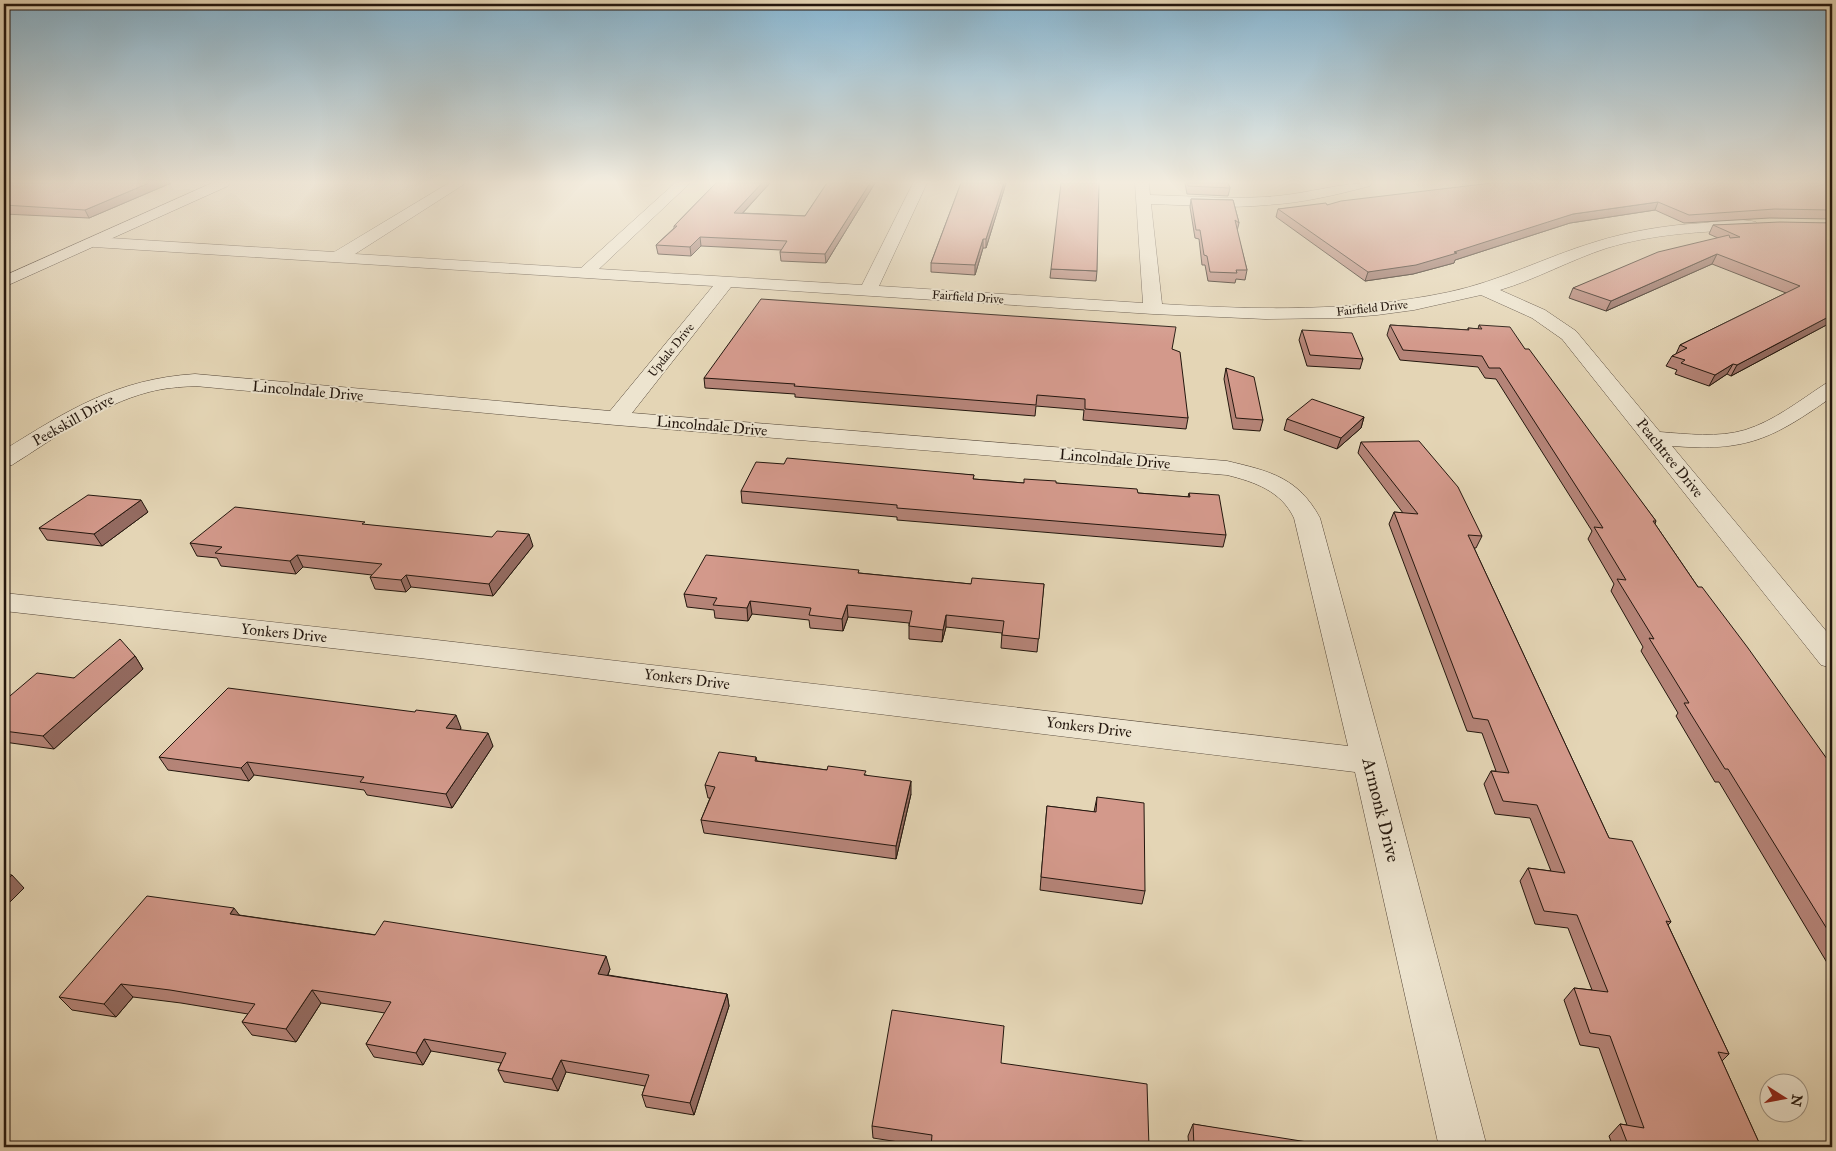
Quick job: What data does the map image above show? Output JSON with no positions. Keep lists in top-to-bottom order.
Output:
{
  "streets": {
    "street": [
      "Fairfield Drive",
      "Updale Drive",
      "Lincolndale Drive",
      "Peekskill Drive",
      "Peachtree Drive",
      "Yonkers Drive",
      "Armonk Drive"
    ]
  },
  "crossings": [
    ["Fairfield Drive", "Updale Drive"],
    ["Fairfield Drive", "Peachtree Drive"],
    ["Updale Drive", "Lincolndale Drive"],
    ["Lincolndale Drive", "Peekskill Drive"],
    ["Lincolndale Drive", "Armonk Drive"],
    ["Yonkers Drive", "Armonk Drive"]
  ],
  "north": "right"
}
